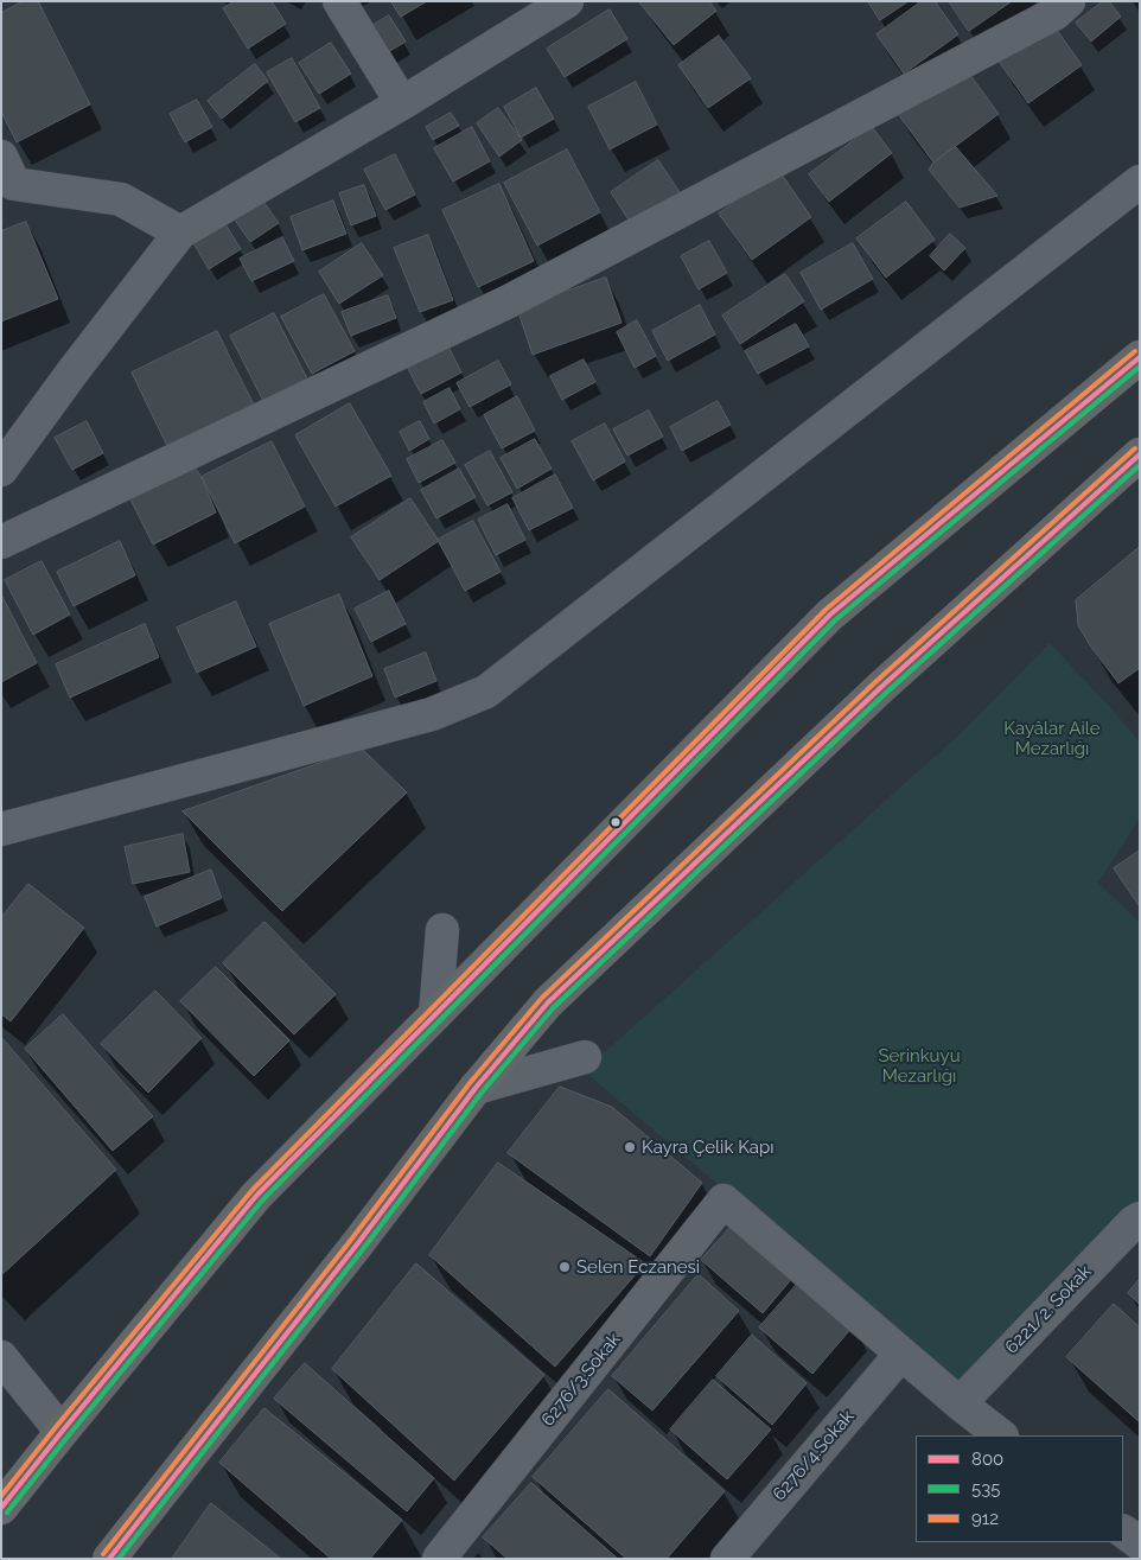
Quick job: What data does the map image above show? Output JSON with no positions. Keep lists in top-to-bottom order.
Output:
{
  "streets": {
    "street": ["6221/2. Sokak", "6276/3.Sokak", "6276/4.Sokak"]
  },
  "crossings": [
    ["6276/3.Sokak", "6276/4.Sokak"]
  ],
  "parks": ["Kayâlar Aile Mezarlığı", "Serinkuyu Mezarlığı"],
  "places": ["Kayra Çelik Kapı", "Selen Eczanesi"],
  "lines": ["transit line 912", "transit line 800", "transit line 535"],
  "legend": ["800", "535", "912"]
}
